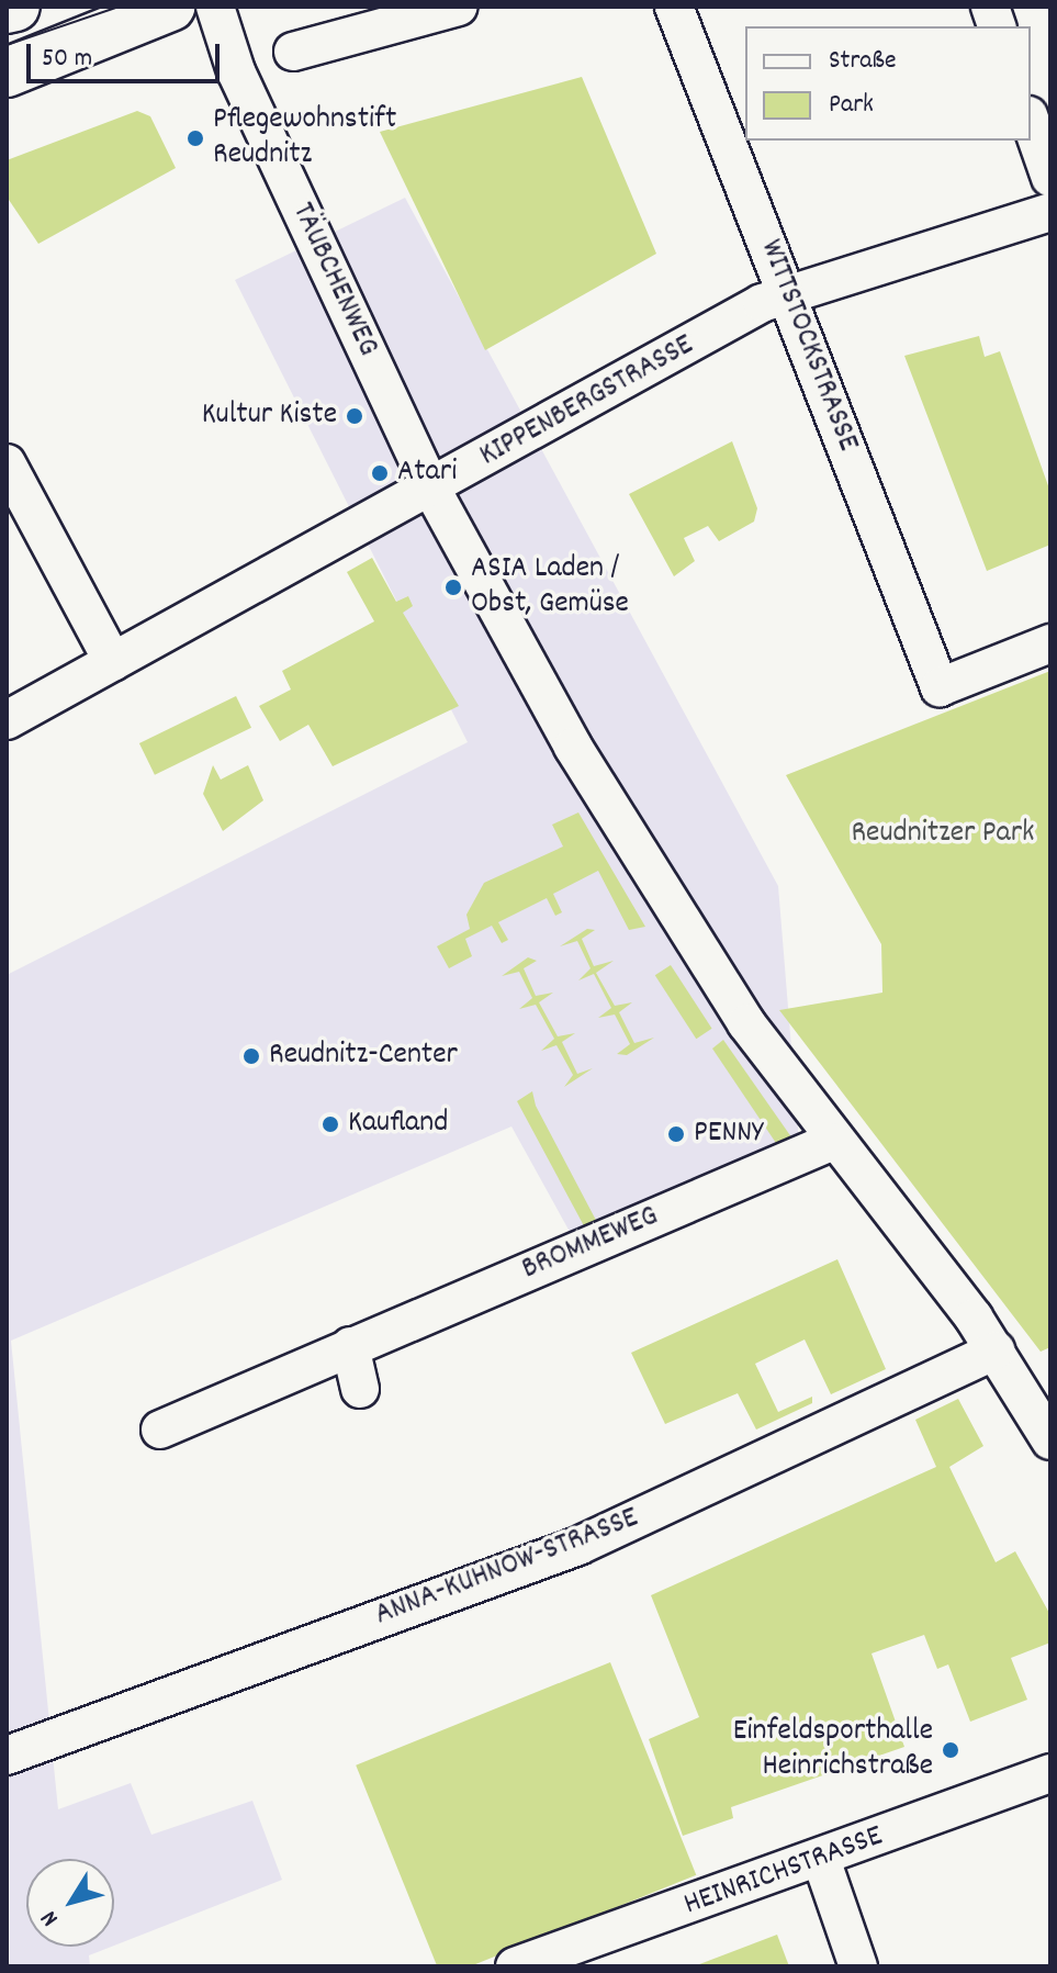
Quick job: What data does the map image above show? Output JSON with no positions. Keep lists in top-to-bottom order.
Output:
{
  "streets": {
    "street": [
      "TÄUBCHENWEG",
      "WITTSTOCKSTRASSE",
      "KIPPENBERGSTRASSE",
      "BROMMEWEG",
      "ANNA-KUHNOW-STRASSE",
      "HEINRICHSTRASSE"
    ]
  },
  "crossings": [
    ["TÄUBCHENWEG", "KIPPENBERGSTRASSE"],
    ["TÄUBCHENWEG", "BROMMEWEG"],
    ["TÄUBCHENWEG", "ANNA-KUHNOW-STRASSE"],
    ["WITTSTOCKSTRASSE", "KIPPENBERGSTRASSE"]
  ],
  "parks": ["Reudnitzer Park"],
  "places": [
    "Pflegewohnstift Reudnitz",
    "Kultur Kiste",
    "Atari",
    "ASIA Laden / Obst, Gemüse",
    "Reudnitz-Center",
    "Kaufland",
    "PENNY",
    "Einfeldsporthalle Heinrichstraße"
  ],
  "legend": ["Straße", "Park"],
  "scale_bar": "50 m",
  "north": "bottom left"
}
